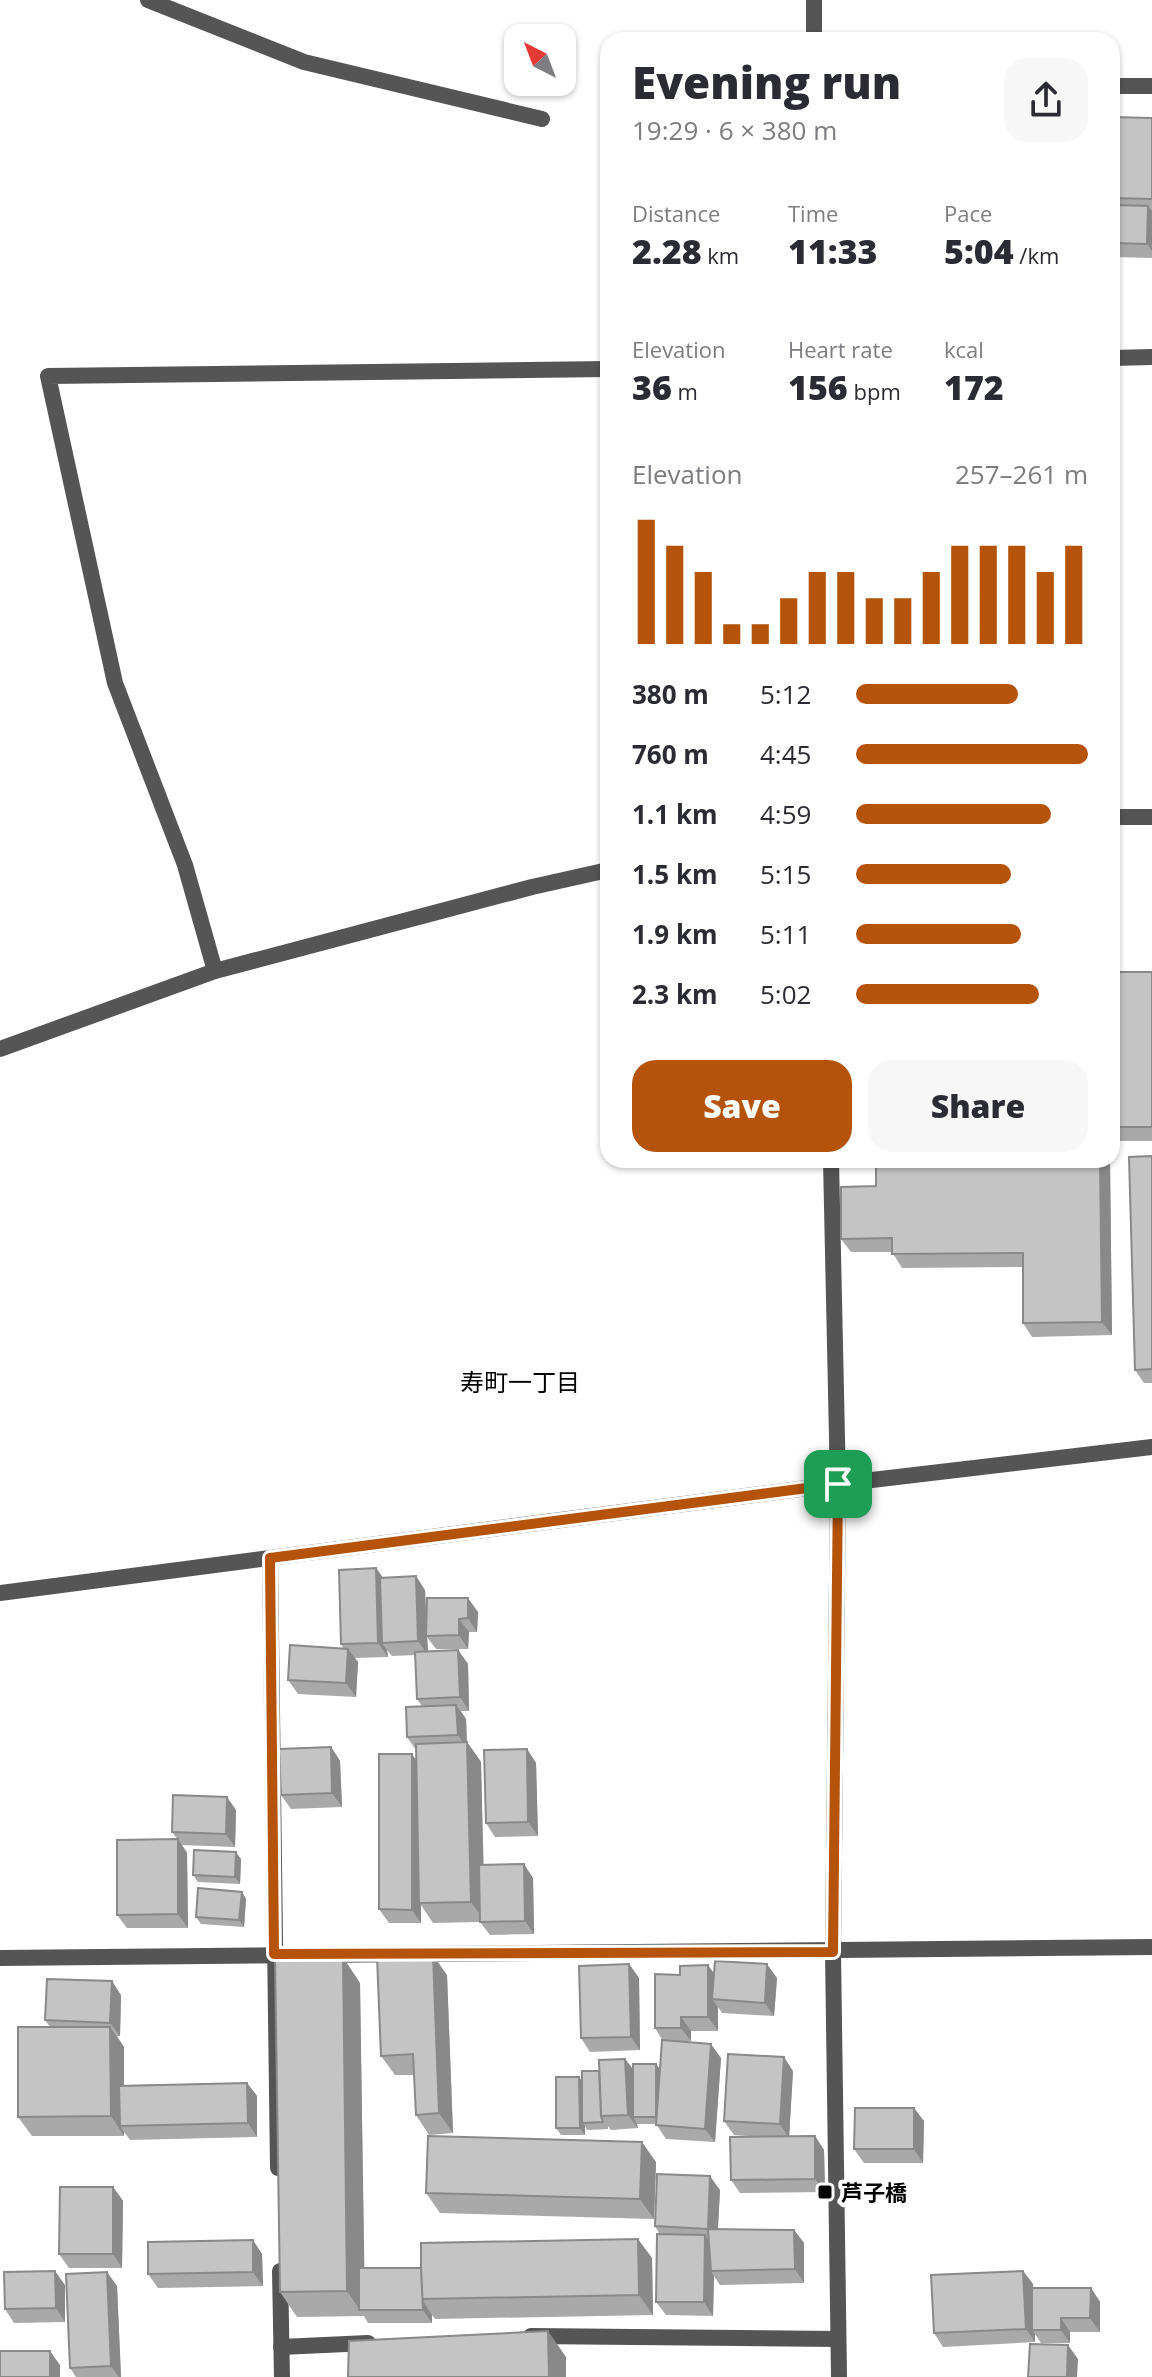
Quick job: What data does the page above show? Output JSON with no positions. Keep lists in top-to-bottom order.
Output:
{
  "districts": ["寿町一丁目"],
  "places": {
    "transit": ["芦子橋"]
  },
  "north": "top left",
  "page": {
    "heading": ["Evening run", "19:29 · 6 × 380 m"],
    "stats": [
      ["Distance", "2.28 km"],
      ["Time", "11:33"],
      ["Pace", "5:04 /km"],
      ["Elevation", "36 m"],
      ["Heart rate", "156 bpm"],
      ["kcal", "172"]
    ],
    "chart": ["Elevation", "257–261 m"],
    "list": [
      {
        "name": "380 m",
        "note": "5:12"
      },
      {
        "name": "760 m",
        "note": "4:45"
      },
      {
        "name": "1.1 km",
        "note": "4:59"
      },
      {
        "name": "1.5 km",
        "note": "5:15"
      },
      {
        "name": "1.9 km",
        "note": "5:11"
      },
      {
        "name": "2.3 km",
        "note": "5:02"
      }
    ],
    "buttons": ["Save", "Share"]
  }
}
